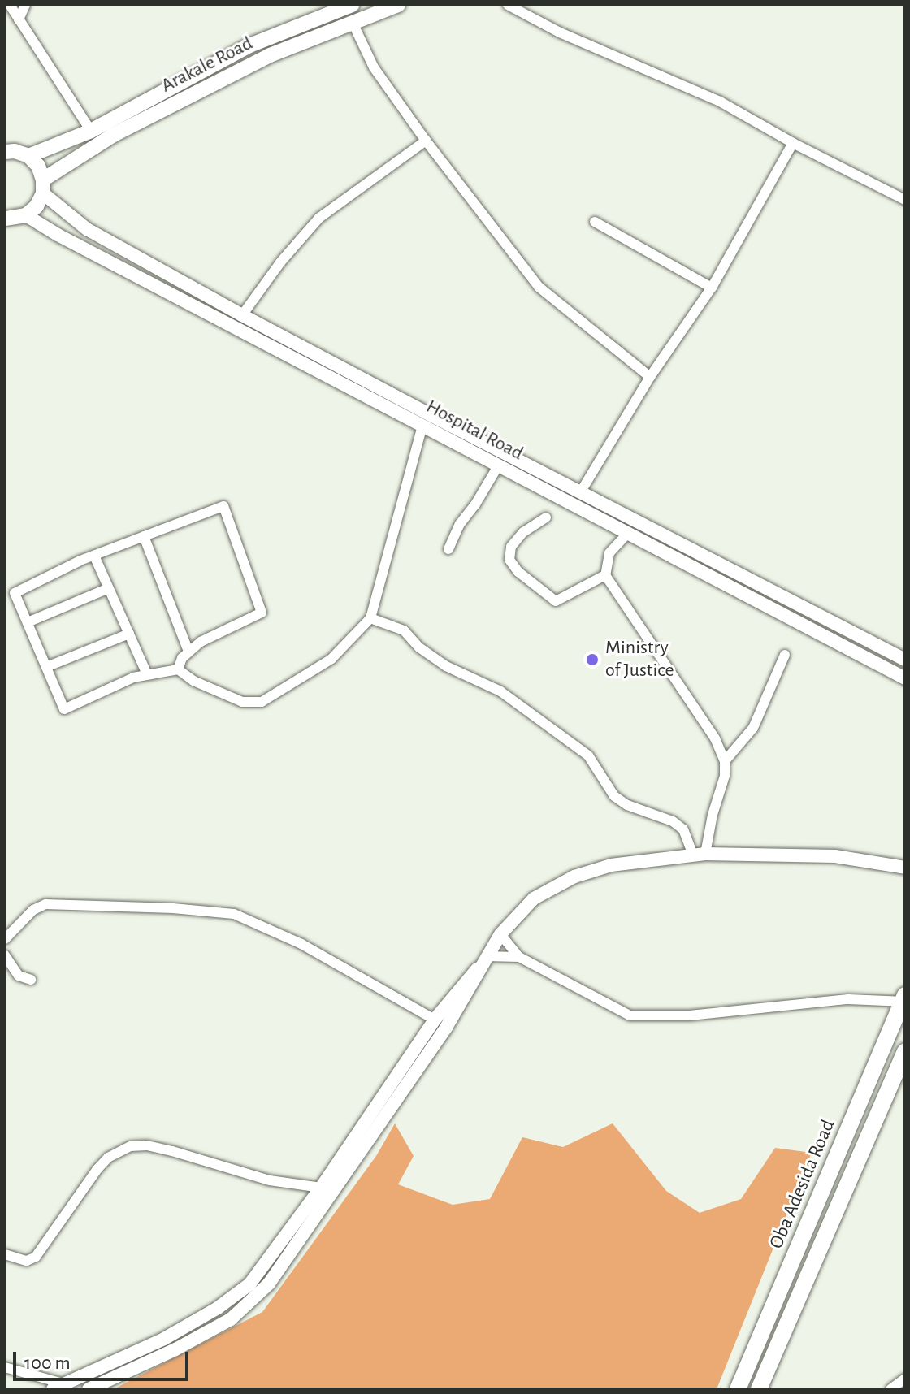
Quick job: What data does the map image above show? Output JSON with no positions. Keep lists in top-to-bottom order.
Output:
{
  "streets": {
    "main road": ["Arakale Road", "Oba Adesida Road"],
    "street": ["Hospital Road"]
  },
  "crossings": [
    ["Arakale Road", "Hospital Road"]
  ],
  "places": ["Ministry of Justice"],
  "scale_bar": "100 m"
}
